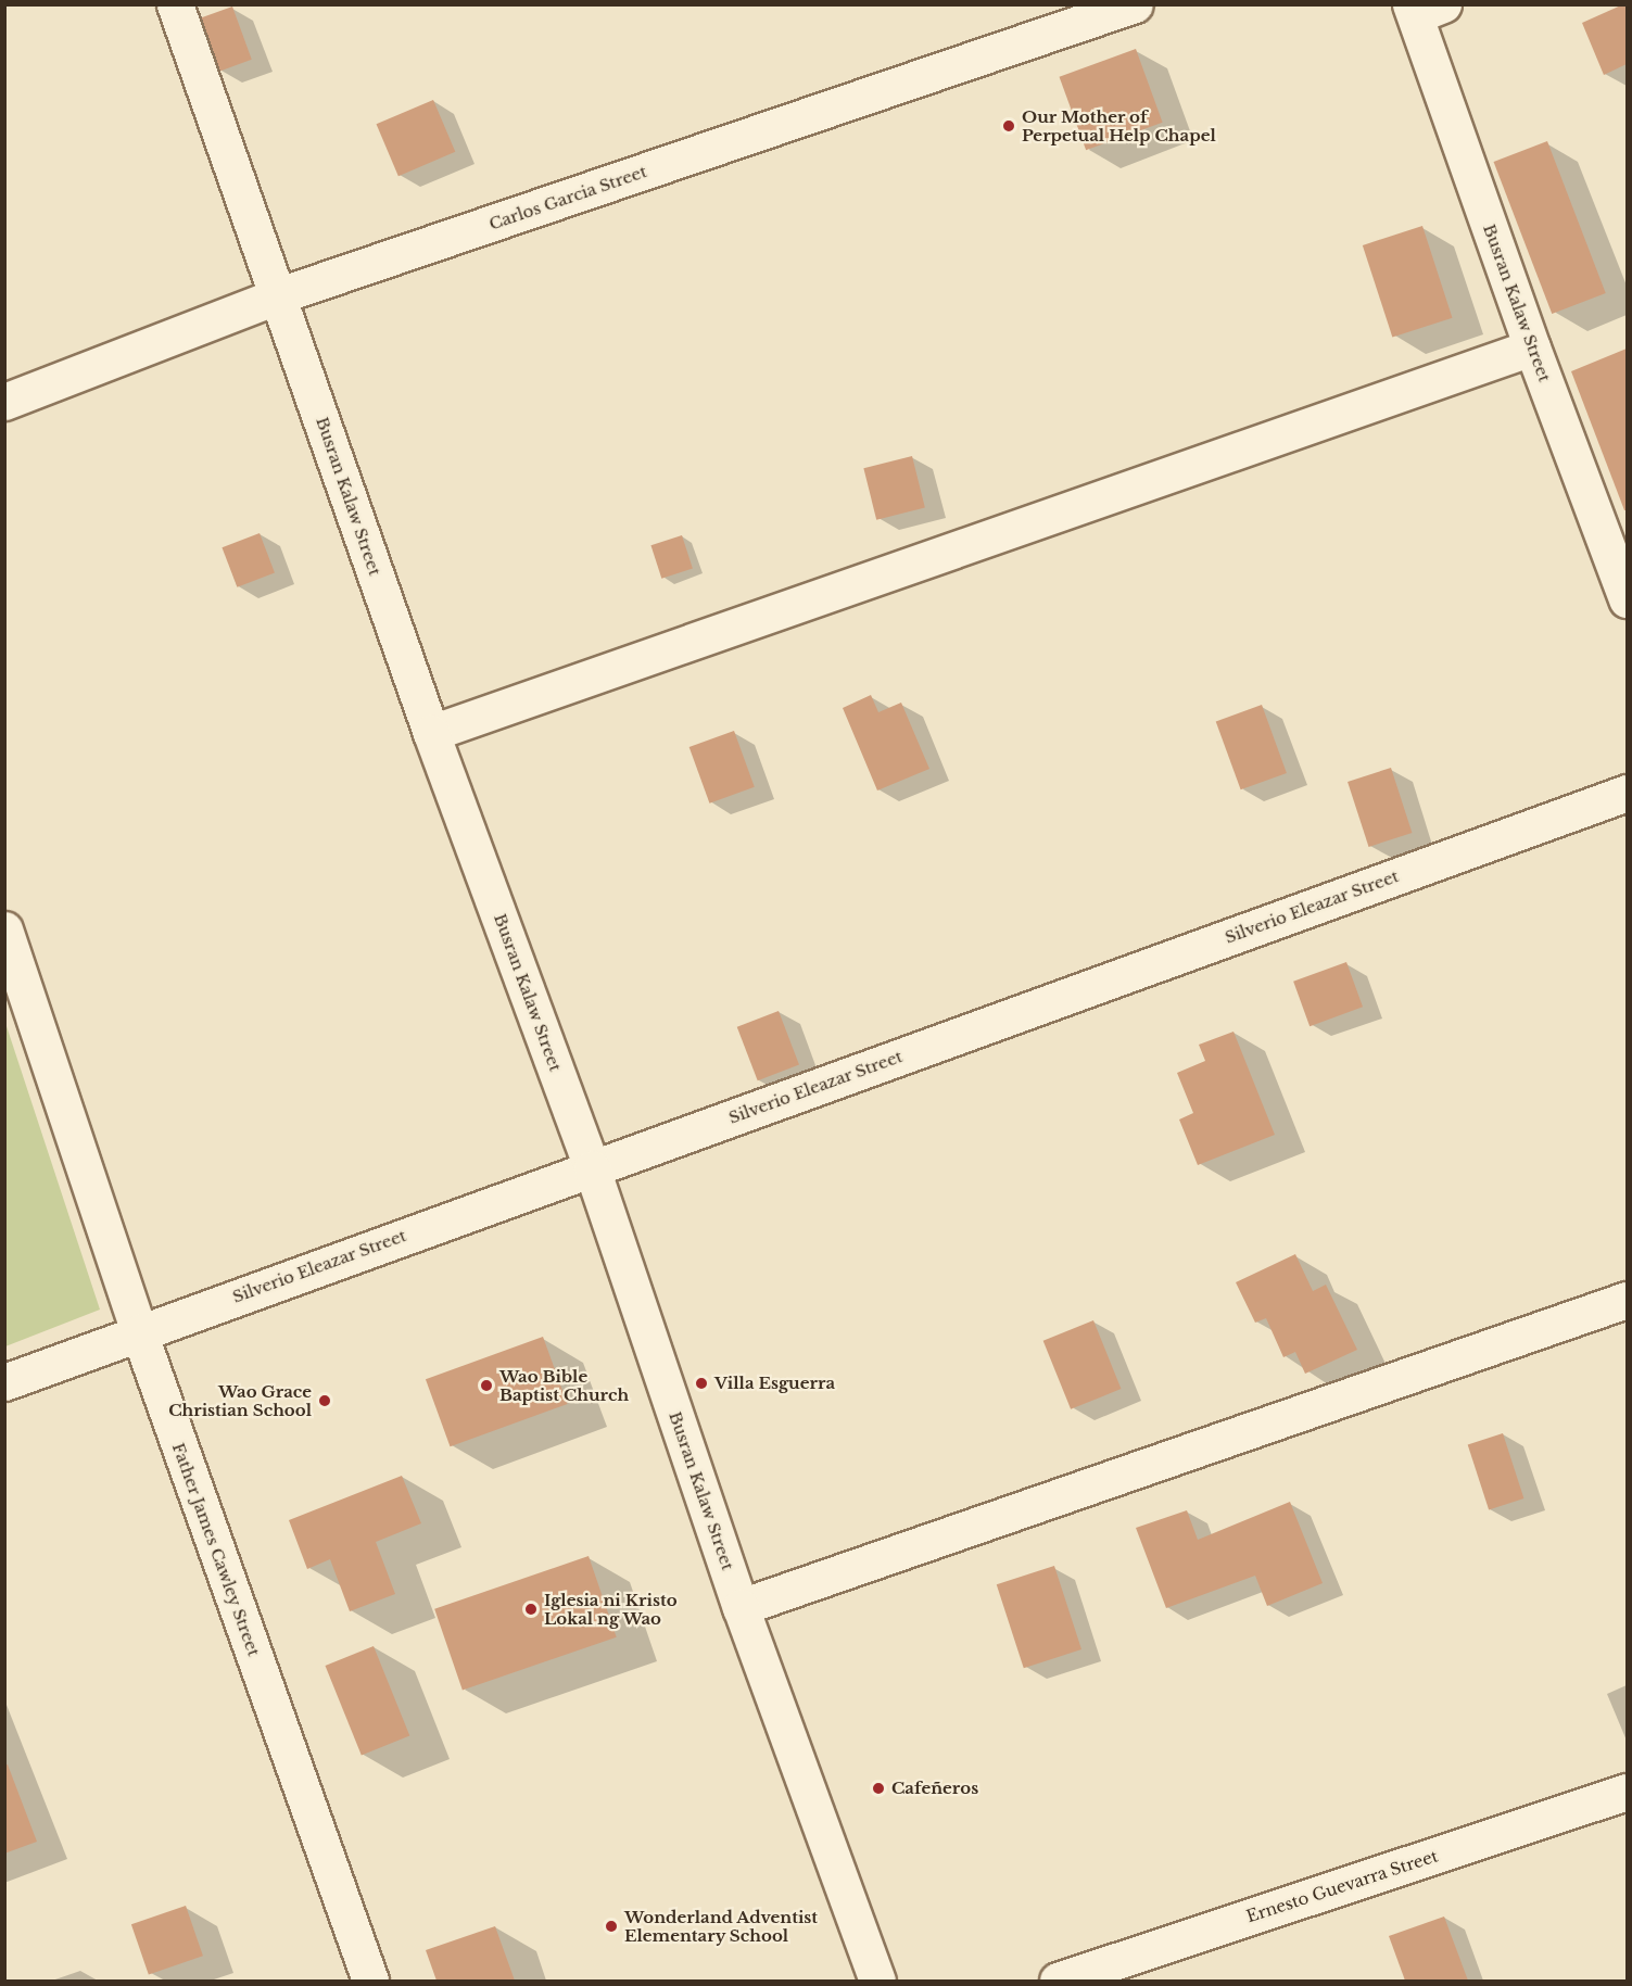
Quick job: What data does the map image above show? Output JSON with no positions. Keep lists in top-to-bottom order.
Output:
{
  "streets": {
    "street": [
      "Carlos Garcia Street",
      "Busran Kalaw Street",
      "Silverio Eleazar Street",
      "Father James Cawley Street",
      "Ernesto Guevarra Street"
    ]
  },
  "crossings": [
    ["Carlos Garcia Street", "Busran Kalaw Street"],
    ["Busran Kalaw Street", "Silverio Eleazar Street"],
    ["Silverio Eleazar Street", "Father James Cawley Street"]
  ],
  "places": [
    "Our Mother of Perpetual Help Chapel",
    "Villa Esguerra",
    "Wao Bible Baptist Church",
    "Wao Grace Christian School",
    "Iglesia ni Kristo Lokal ng Wao",
    "Cafeñeros",
    "Wonderland Adventist Elementary School"
  ]
}
